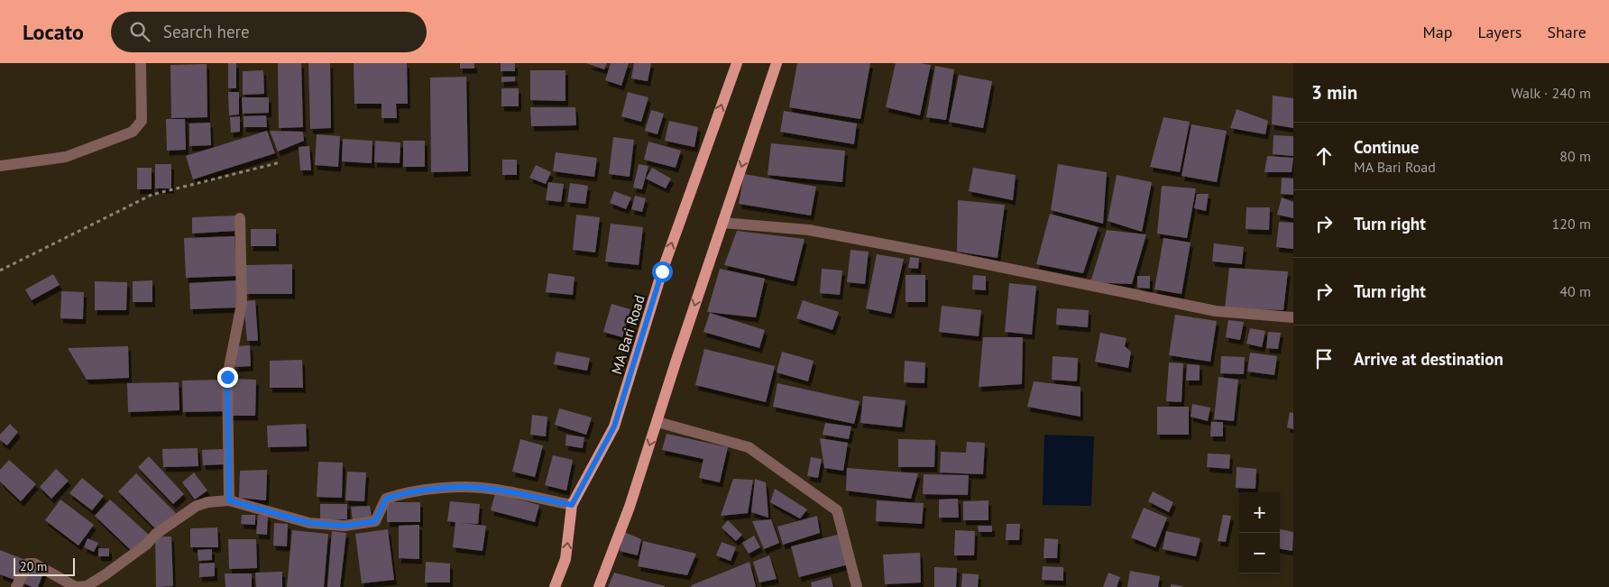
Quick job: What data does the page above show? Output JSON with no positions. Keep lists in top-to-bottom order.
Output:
{
  "streets": {
    "main road": ["MA Bari Road"]
  },
  "scale_bar": "20 m",
  "page": {
    "header": "Locato",
    "search": "Search here",
    "nav": ["Map", "Layers", "Share"],
    "heading": ["3 min", "Walk · 240 m"],
    "list": [
      ["Continue", "MA Bari Road", "80 m"],
      ["Turn right", "120 m"],
      ["Turn right", "40 m"],
      "Arrive at destination"
    ],
    "map_buttons": ["+", "−"],
    "scale": "20 m"
  }
}
